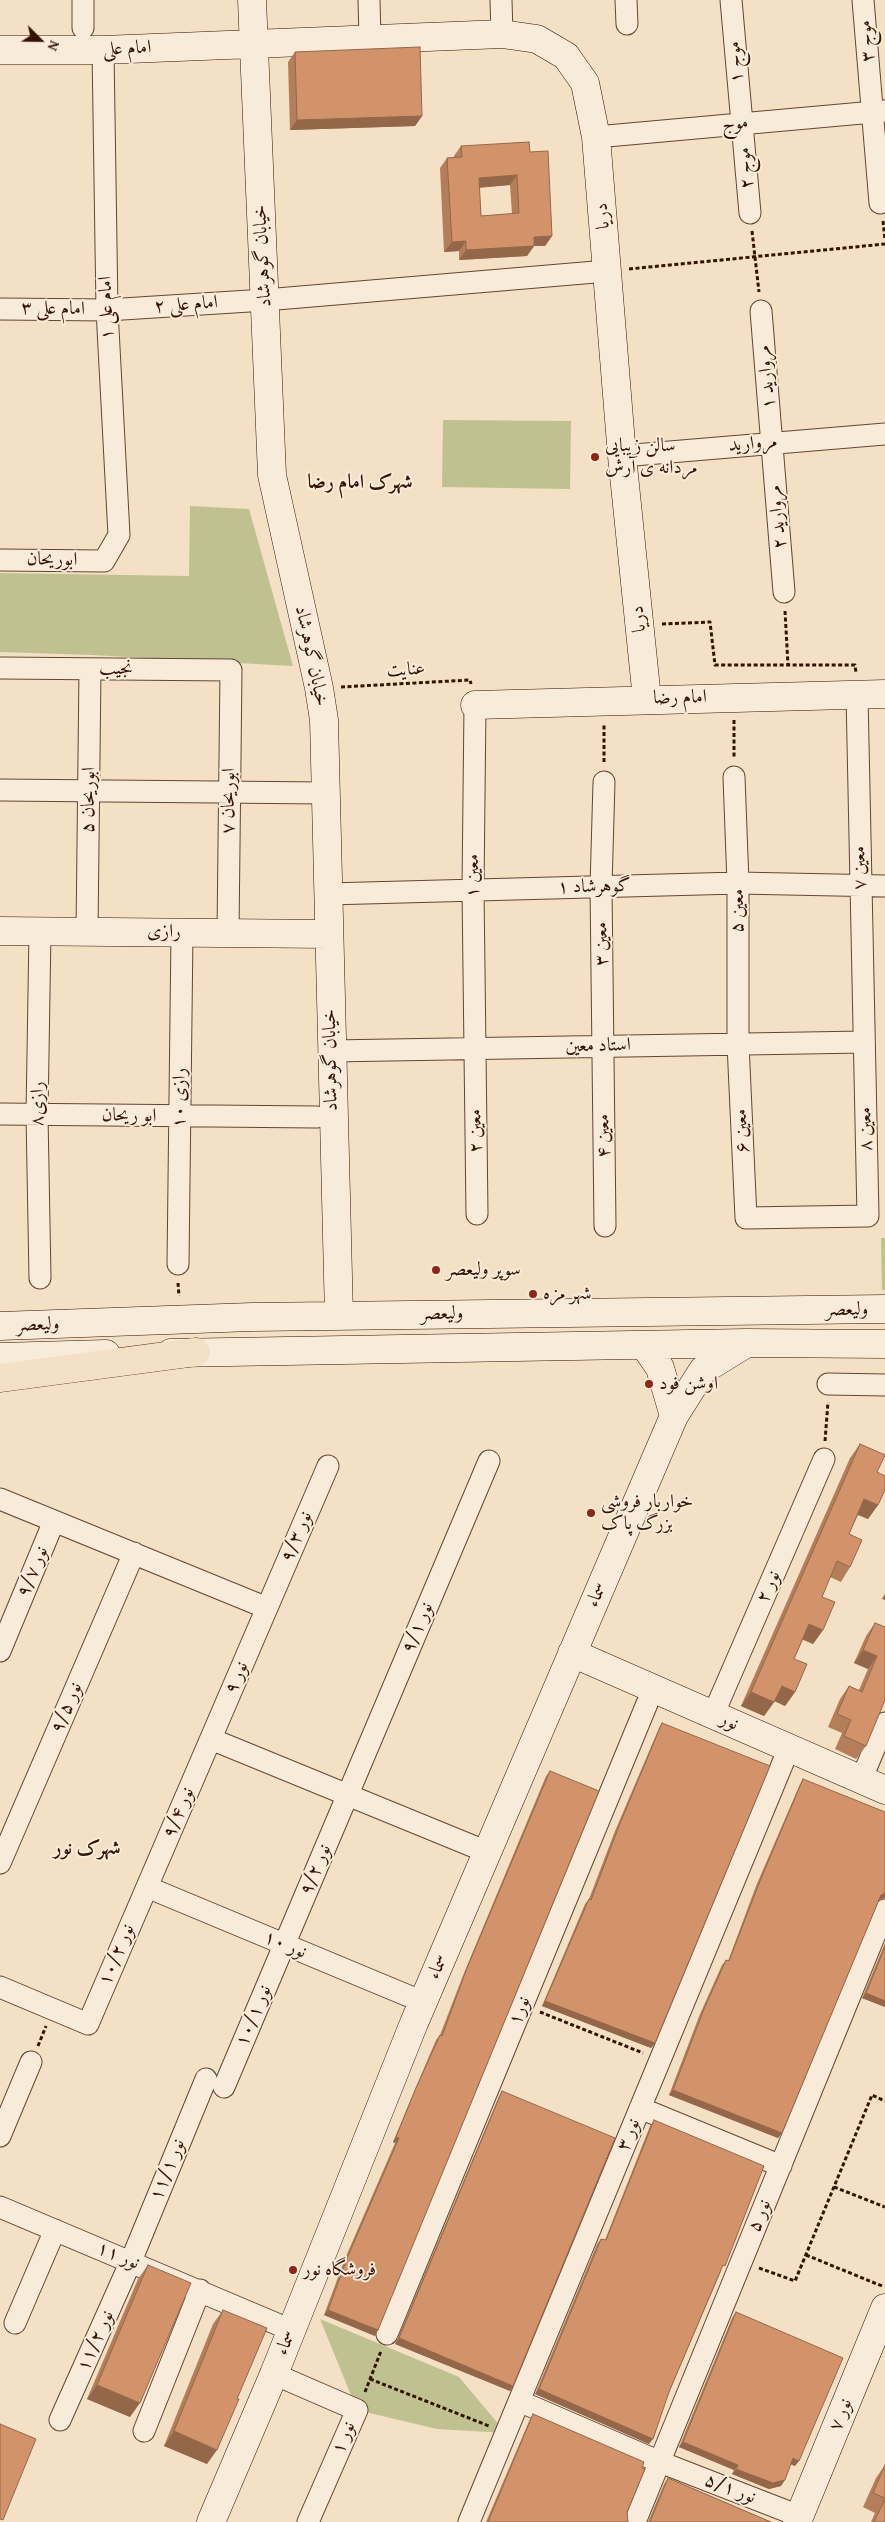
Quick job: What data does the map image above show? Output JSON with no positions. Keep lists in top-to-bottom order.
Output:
{
  "streets": {
    "street": [
      "موج ۳",
      "امام علی",
      "موج ۱",
      "موج",
      "موج ۲",
      "دریا",
      "خیابان گوهرشاد",
      "امام علی ۲",
      "امام علی ۱",
      "امام علی ۳",
      "مروارید ۱",
      "مروارید",
      "مروارید ۲",
      "ابوریحان",
      "نجیب",
      "امام رضا",
      "ابوریحان ۵",
      "ابوریحان ۷",
      "معین ۷",
      "معین ۱",
      "گوهرشاد ۱",
      "معین ۵",
      "رازی",
      "معین ۳",
      "استاد معین",
      "رازی ۱۰",
      "رازی۸",
      "ابو ریحان",
      "معین ۸",
      "معین ۲",
      "معین ۶",
      "معین ۴",
      "ولیعصر",
      "نور ۹/۳",
      "نور ۹/۷",
      "نور ۲",
      "سماء",
      "نور ۹/۱",
      "نور ۹",
      "نور ۹/۵",
      "نور",
      "نور ۹/۴",
      "نور ۹/۲",
      "نور ۱۰",
      "نور ۱۰/۲",
      "نور۱",
      "نور ۱۰/۱",
      "نور ۳",
      "نور ۱۱/۱",
      "نور ۵",
      "نور ۱۱",
      "نور ۱۱/۲",
      "نور ۷",
      "نور ۱",
      "نور ۵/۱"
    ],
    "path": ["عنایت"]
  },
  "crossings": [
    ["موج ۳", "موج"],
    ["امام علی", "دریا"],
    ["امام علی", "خیابان گوهرشاد"],
    ["امام علی", "امام علی ۱"],
    ["موج ۱", "موج"],
    ["موج ۱", "موج ۲"],
    ["موج", "موج ۲"],
    ["موج", "دریا"],
    ["دریا", "خیابان گوهرشاد"],
    ["دریا", "امام علی ۲"],
    ["دریا", "مروارید"],
    ["دریا", "امام رضا"],
    ["خیابان گوهرشاد", "امام علی ۲"],
    ["خیابان گوهرشاد", "عنایت"],
    ["خیابان گوهرشاد", "گوهرشاد ۱"],
    ["خیابان گوهرشاد", "رازی"],
    ["خیابان گوهرشاد", "استاد معین"],
    ["خیابان گوهرشاد", "ولیعصر"],
    ["امام علی ۲", "امام علی ۱"],
    ["امام علی ۲", "امام علی ۳"],
    ["امام علی ۱", "امام علی ۳"],
    ["امام علی ۱", "ابوریحان"],
    ["مروارید ۱", "مروارید"],
    ["مروارید ۱", "مروارید ۲"],
    ["مروارید", "مروارید ۲"],
    ["نجیب", "ابوریحان ۵"],
    ["نجیب", "ابوریحان ۷"],
    ["عنایت", "امام رضا"],
    ["عنایت", "معین ۱"],
    ["امام رضا", "معین ۷"],
    ["امام رضا", "معین ۱"],
    ["ابوریحان ۵", "رازی"],
    ["ابوریحان ۷", "رازی"],
    ["معین ۷", "گوهرشاد ۱"],
    ["معین ۷", "استاد معین"],
    ["معین ۷", "معین ۸"],
    ["معین ۱", "گوهرشاد ۱"],
    ["معین ۱", "استاد معین"],
    ["معین ۱", "معین ۲"],
    ["گوهرشاد ۱", "معین ۵"],
    ["گوهرشاد ۱", "معین ۳"],
    ["معین ۵", "استاد معین"],
    ["معین ۵", "معین ۶"],
    ["رازی", "رازی ۱۰"],
    ["رازی", "رازی۸"],
    ["معین ۳", "استاد معین"],
    ["معین ۳", "معین ۴"],
    ["استاد معین", "معین ۸"],
    ["استاد معین", "معین ۲"],
    ["استاد معین", "معین ۶"],
    ["استاد معین", "معین ۴"],
    ["رازی ۱۰", "ابو ریحان"],
    ["رازی۸", "ابو ریحان"],
    ["معین ۸", "معین ۶"],
    ["ولیعصر", "سماء"],
    ["نور ۹/۳", "نور ۹"],
    ["نور ۲", "نور"],
    ["سماء", "نور"],
    ["سماء", "نور ۱۰"],
    ["سماء", "نور ۱۱"],
    ["سماء", "نور ۱"],
    ["نور ۹/۱", "نور ۹/۲"],
    ["نور ۹", "نور ۹/۴"],
    ["نور", "نور۱"],
    ["نور", "نور ۳"],
    ["نور ۹/۴", "نور ۱۰"],
    ["نور ۹/۴", "نور ۱۰/۲"],
    ["نور ۹/۲", "نور ۱۰"],
    ["نور ۹/۲", "نور ۱۰/۱"],
    ["نور ۱۰", "نور ۱۰/۲"],
    ["نور ۱۰", "نور ۱۰/۱"],
    ["نور ۱۰/۱", "نور ۱۱/۱"],
    ["نور ۳", "نور ۵/۱"],
    ["نور ۱۱/۱", "نور ۱۱"],
    ["نور ۱۱/۱", "نور ۱۱/۲"],
    ["نور ۵", "نور ۵/۱"],
    ["نور ۱۱", "نور ۱۱/۲"],
    ["نور ۷", "نور ۵/۱"]
  ],
  "districts": ["شهرک امام رضا", "شهرک نور"],
  "places": [
    "سالن زیبایی مردانه ی آرش",
    "سوپر ولیعصر",
    "شهر مزه",
    "اوشن فود",
    "خواربار فروشی بزرگ پاک",
    "فروشگاه نور"
  ],
  "north": "bottom right"
}
